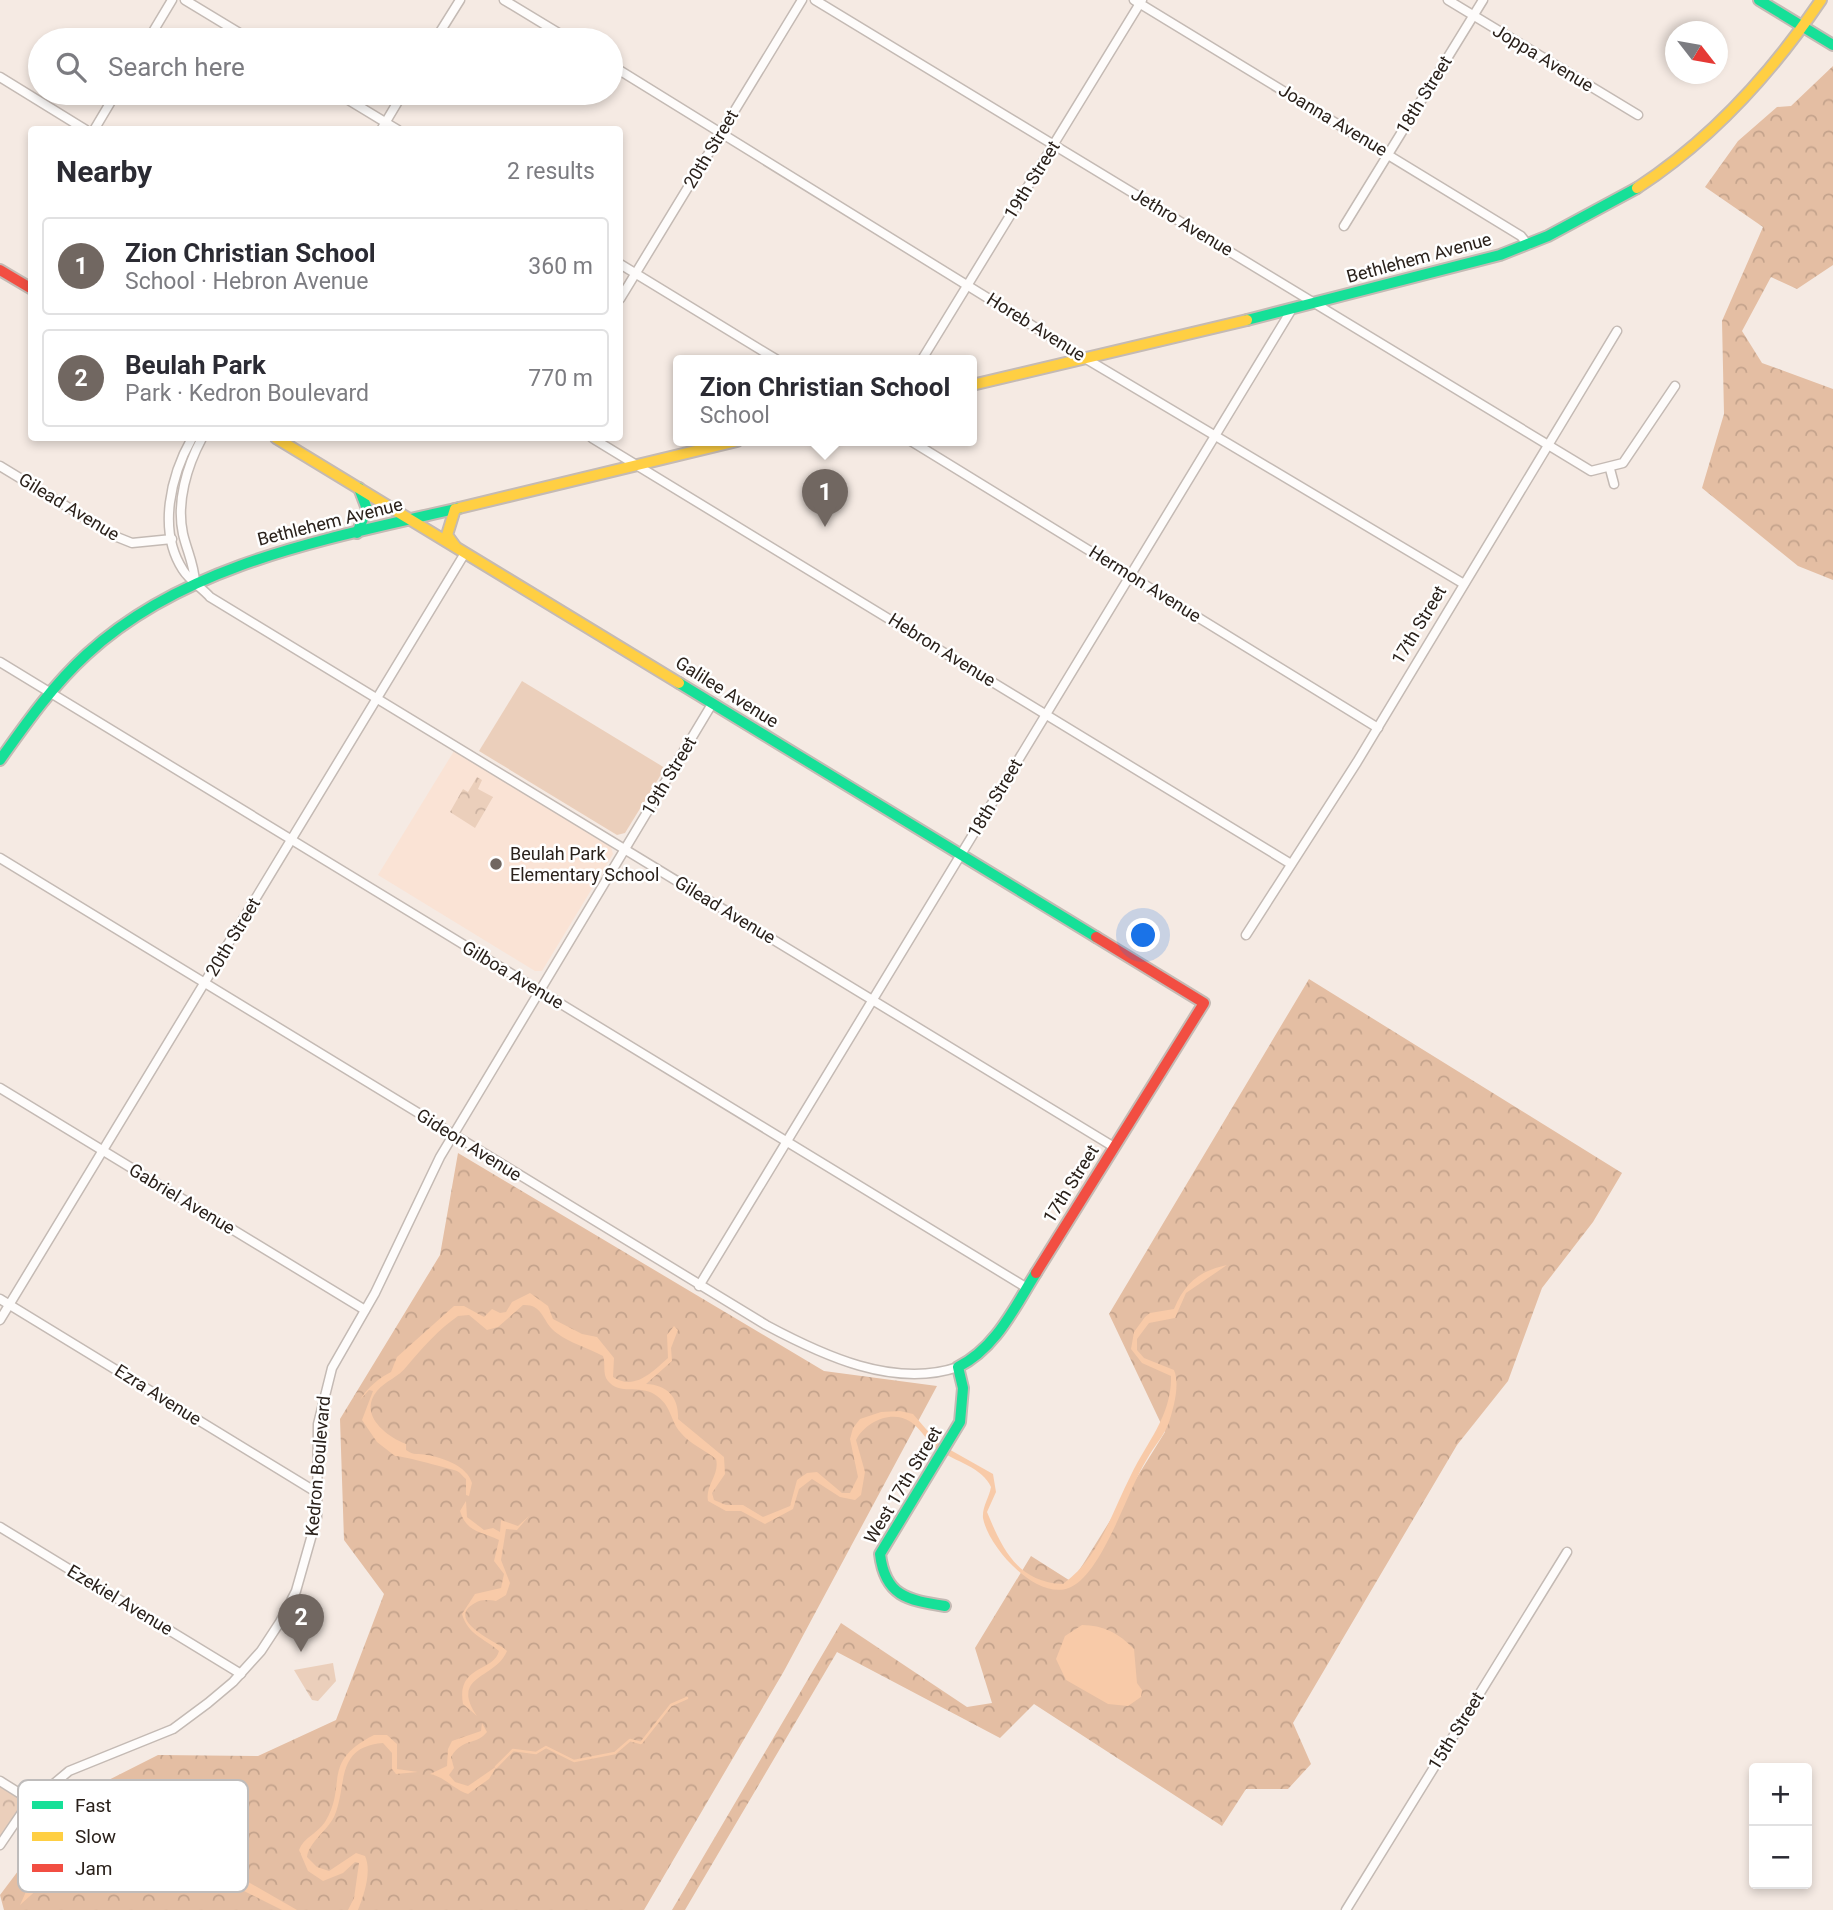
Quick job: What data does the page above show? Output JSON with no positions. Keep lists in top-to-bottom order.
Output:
{
  "streets": {
    "main road": [
      "Bethlehem Avenue",
      "17th Street",
      "Galilee Avenue",
      "West 17th Street"
    ],
    "street": [
      "Joppa Avenue",
      "18th Street",
      "Joanna Avenue",
      "20th Street",
      "19th Street",
      "Jethro Avenue",
      "Horeb Avenue",
      "Gilead Avenue",
      "Hermon Avenue",
      "Hebron Avenue",
      "Gilboa Avenue",
      "Gideon Avenue",
      "Gabriel Avenue",
      "Ezra Avenue",
      "Kedron Boulevard",
      "Ezekiel Avenue",
      "15th Street"
    ]
  },
  "crossings": [
    ["Joppa Avenue", "18th Street"],
    ["18th Street", "Joanna Avenue"],
    ["18th Street", "Bethlehem Avenue"],
    ["18th Street", "Horeb Avenue"],
    ["18th Street", "Gilead Avenue"],
    ["18th Street", "Hermon Avenue"],
    ["18th Street", "Hebron Avenue"],
    ["18th Street", "Galilee Avenue"],
    ["18th Street", "Gilboa Avenue"],
    ["18th Street", "Gideon Avenue"],
    ["Joanna Avenue", "19th Street"],
    ["Joanna Avenue", "Bethlehem Avenue"],
    ["20th Street", "Horeb Avenue"],
    ["20th Street", "Gilead Avenue"],
    ["20th Street", "Galilee Avenue"],
    ["20th Street", "Gilboa Avenue"],
    ["20th Street", "Gideon Avenue"],
    ["20th Street", "Gabriel Avenue"],
    ["20th Street", "Ezra Avenue"],
    ["19th Street", "Jethro Avenue"],
    ["19th Street", "Horeb Avenue"],
    ["19th Street", "Gilead Avenue"],
    ["19th Street", "Galilee Avenue"],
    ["19th Street", "Gilboa Avenue"],
    ["19th Street", "Gideon Avenue"],
    ["19th Street", "Kedron Boulevard"],
    ["Jethro Avenue", "Bethlehem Avenue"],
    ["Jethro Avenue", "17th Street"],
    ["Bethlehem Avenue", "Horeb Avenue"],
    ["Bethlehem Avenue", "Gilead Avenue"],
    ["Bethlehem Avenue", "Hebron Avenue"],
    ["Bethlehem Avenue", "Galilee Avenue"],
    ["Bethlehem Avenue", "Gilboa Avenue"],
    ["Horeb Avenue", "17th Street"],
    ["Gilead Avenue", "17th Street"],
    ["Hermon Avenue", "17th Street"],
    ["17th Street", "Hebron Avenue"],
    ["17th Street", "Galilee Avenue"],
    ["17th Street", "Gilboa Avenue"],
    ["17th Street", "Gideon Avenue"],
    ["17th Street", "West 17th Street"],
    ["Gideon Avenue", "Kedron Boulevard"],
    ["Gideon Avenue", "West 17th Street"],
    ["Gabriel Avenue", "Kedron Boulevard"],
    ["Ezra Avenue", "Kedron Boulevard"],
    ["Kedron Boulevard", "Ezekiel Avenue"]
  ],
  "places": ["Beulah Park Elementary School"],
  "legend": ["Fast", "Slow", "Jam"],
  "north": "bottom right",
  "page": {
    "search": "Search here",
    "heading": ["Nearby", "2 results"],
    "list": [
      {
        "mark": "1",
        "name": "Zion Christian School",
        "note": "School · Hebron Avenue",
        "value": "360 m"
      },
      {
        "mark": "2",
        "name": "Beulah Park",
        "note": "Park · Kedron Boulevard",
        "value": "770 m"
      }
    ],
    "popup": ["Zion Christian School", "School"],
    "pins": ["1", "2"],
    "map_buttons": ["+", "−"]
  }
}
